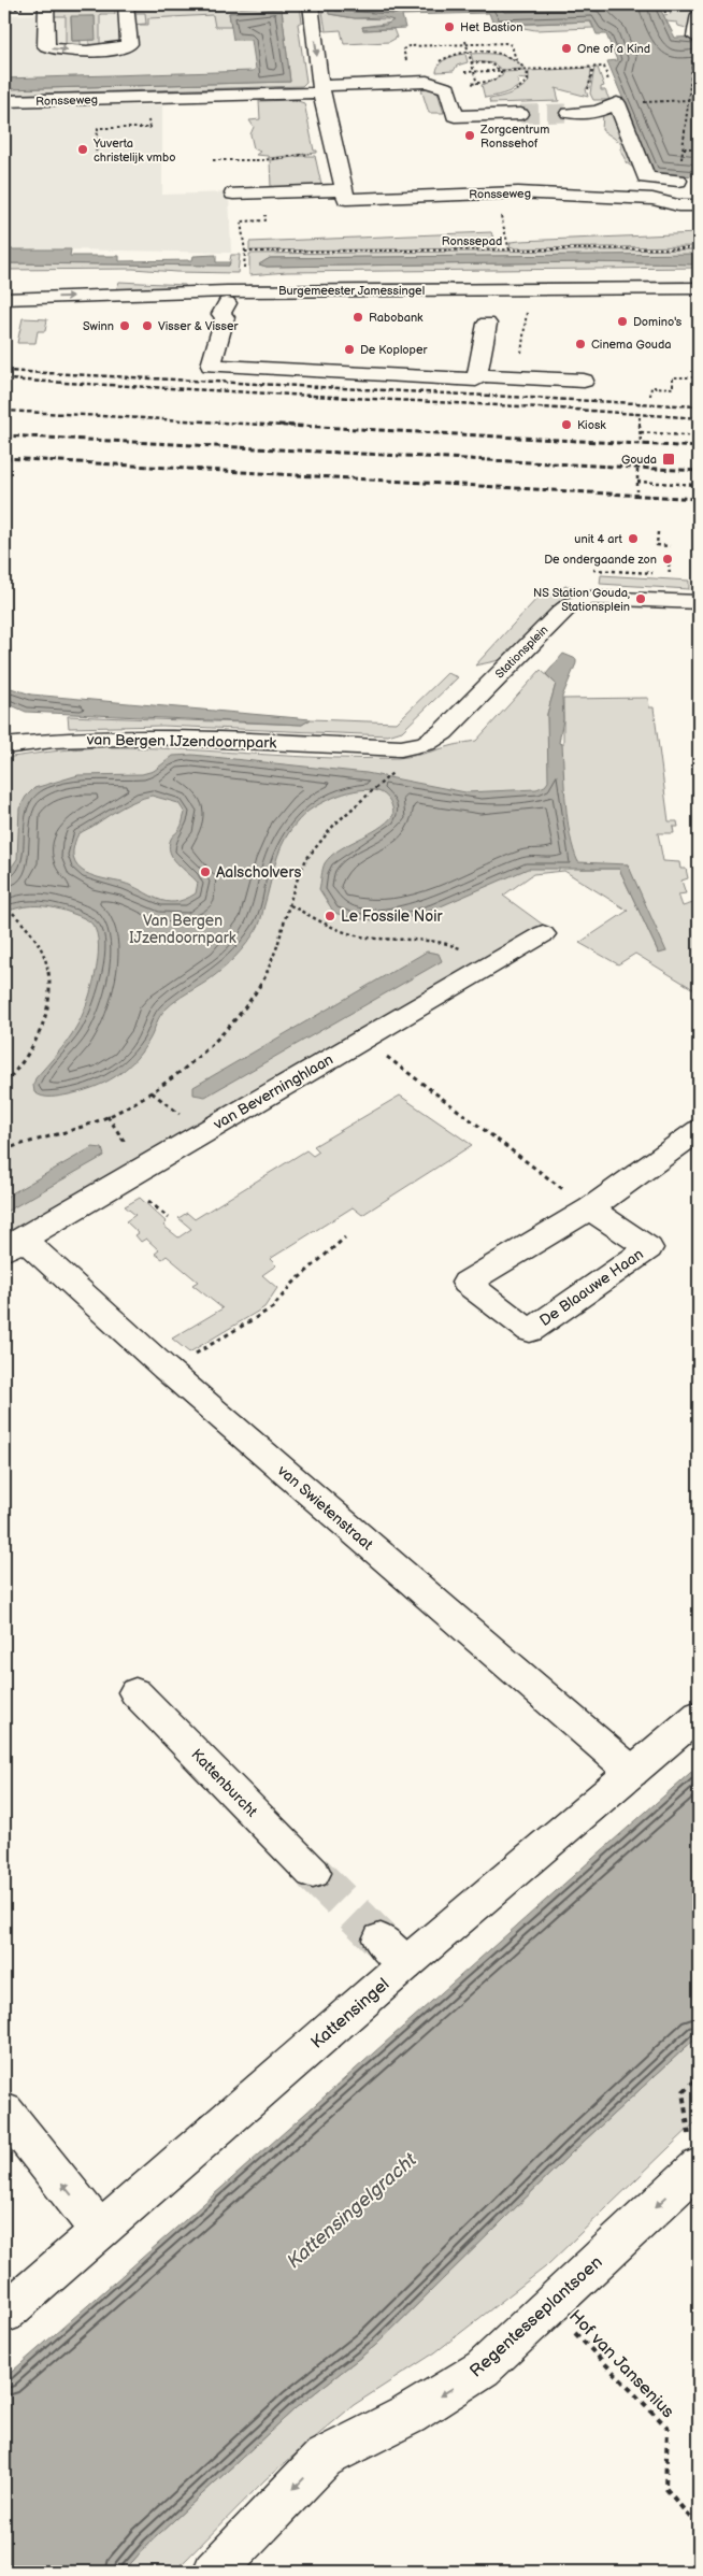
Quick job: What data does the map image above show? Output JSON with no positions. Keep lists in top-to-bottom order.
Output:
{
  "streets": {
    "street": [
      "Ronsseweg",
      "Burgemeester Jamessingel",
      "Stationsplein",
      "van Bergen IJzendoornpark",
      "van Beverninghlaan",
      "De Blaauwe Haan",
      "van Swietenstraat",
      "Kattenburcht",
      "Kattensingel",
      "Regentesseplantsoen"
    ],
    "path": ["Ronssepad", "Hof van Jansenius"]
  },
  "crossings": [
    ["Stationsplein", "van Bergen IJzendoornpark"],
    ["van Beverninghlaan", "van Swietenstraat"],
    ["van Swietenstraat", "Kattensingel"],
    ["Regentesseplantsoen", "Hof van Jansenius"]
  ],
  "one_way": ["Regentesseplantsoen"],
  "water": ["Kattensingelgracht"],
  "parks": ["Van Bergen IJzendoornpark"],
  "places": {
    "other": [
      "Het Bastion",
      "One of a Kind",
      "Zorgcentrum Ronssehof",
      "Yuverta christelijk vmbo",
      "Rabobank",
      "Domino's",
      "Swinn",
      "Visser & Visser",
      "Cinema Gouda",
      "De Koploper",
      "Kiosk",
      "unit 4 art",
      "De ondergaande zon",
      "NS Station Gouda, Stationsplein",
      "Aalscholvers",
      "Le Fossile Noir"
    ],
    "transit": ["Gouda"]
  }
}
